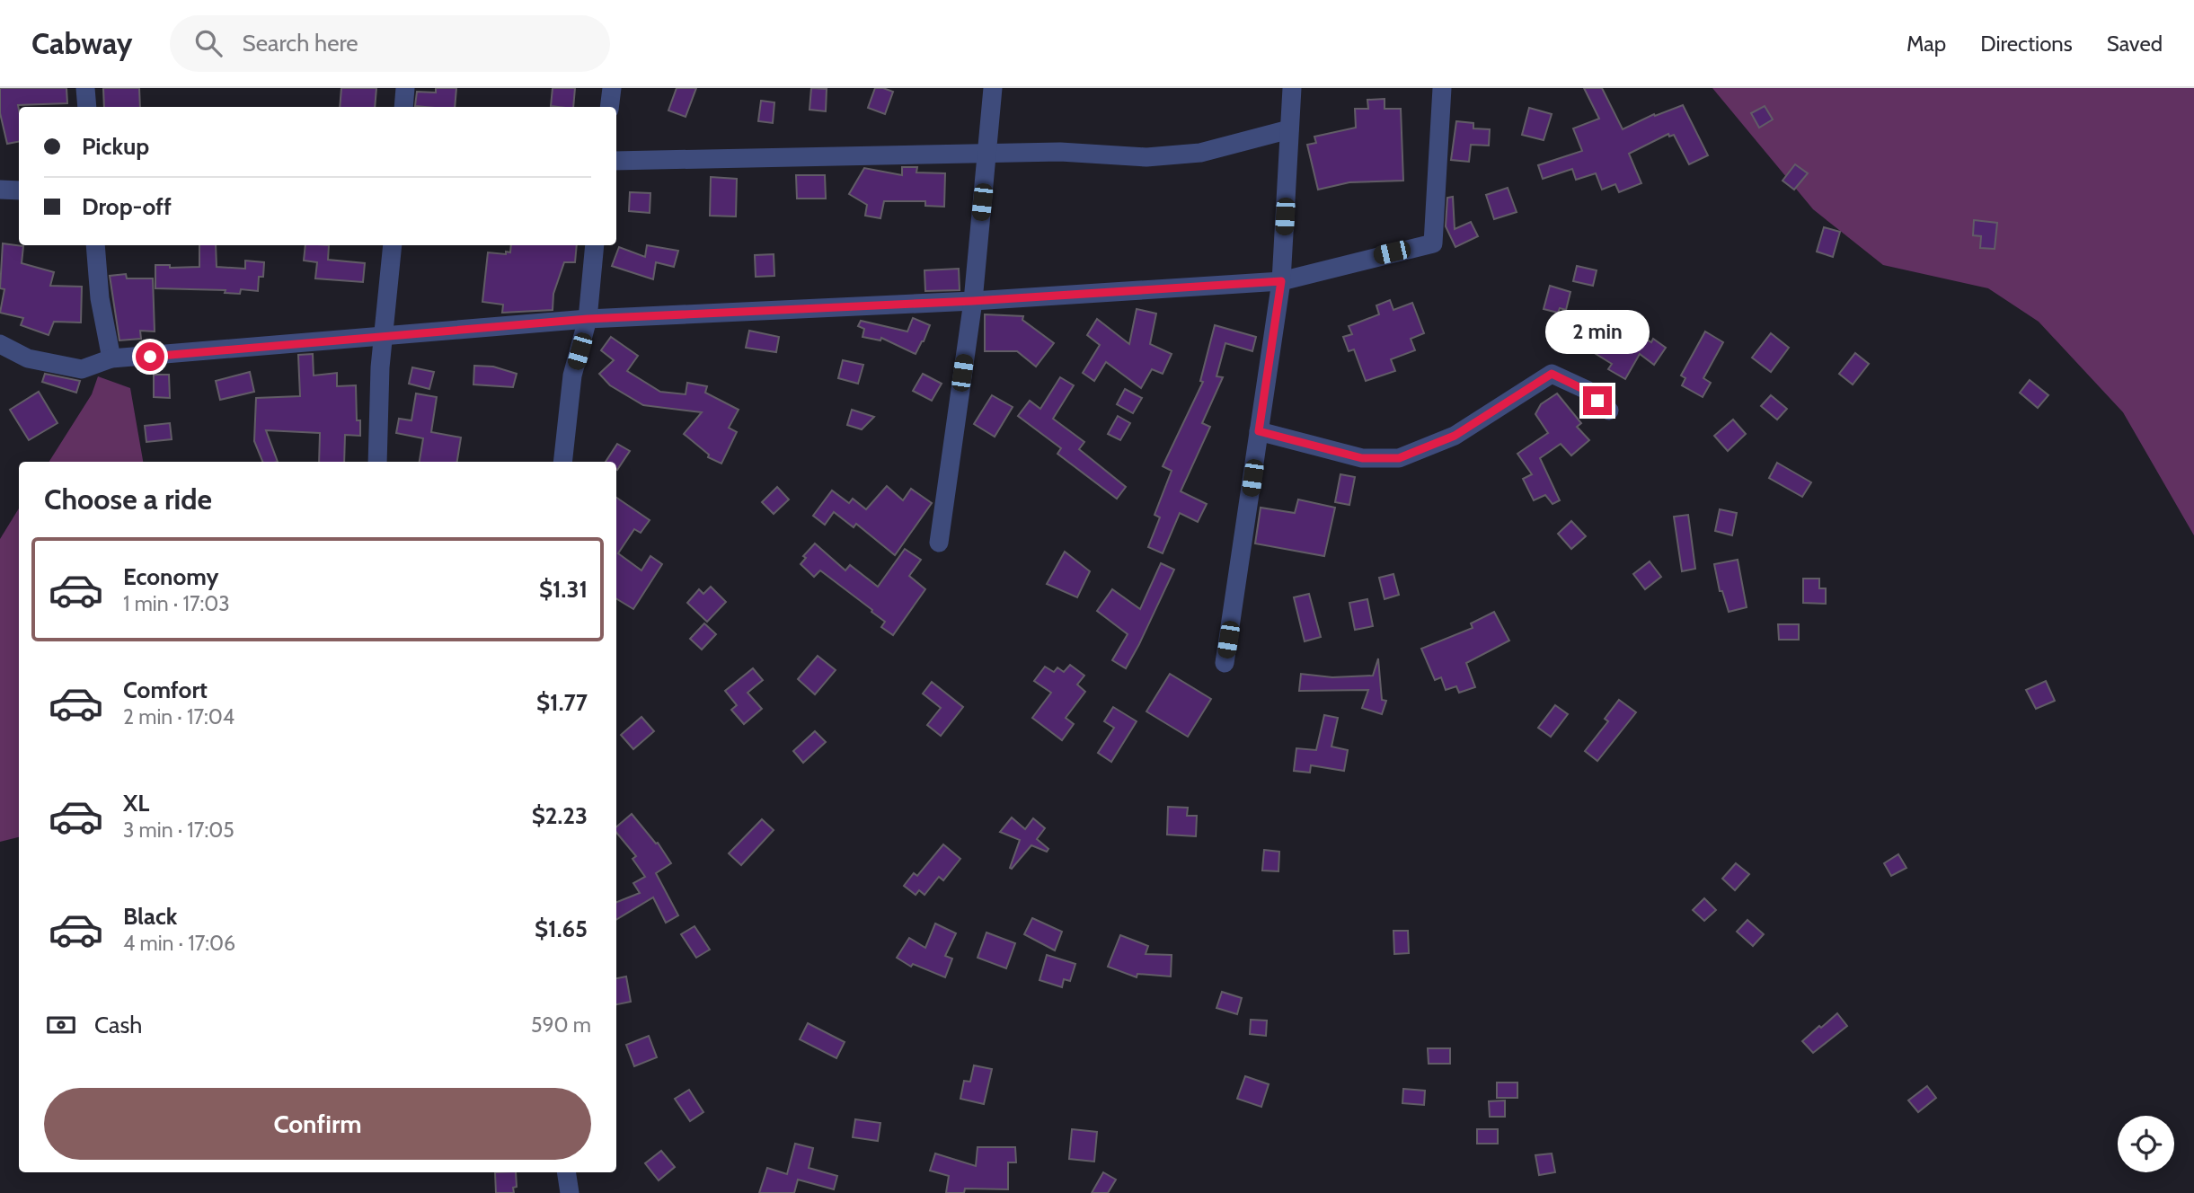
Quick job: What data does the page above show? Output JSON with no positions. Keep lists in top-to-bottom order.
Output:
{
  "page": {
    "header": "Cabway",
    "search": "Search here",
    "nav": ["Map", "Directions", "Saved"],
    "banner": ["Pickup", "Drop-off"],
    "bubble": "2 min",
    "heading": "Choose a ride",
    "list": [
      {
        "name": "Economy",
        "note": "1 min · 17:03",
        "value": "$1.31"
      },
      {
        "name": "Comfort",
        "note": "2 min · 17:04",
        "value": "$1.77"
      },
      {
        "name": "XL",
        "note": "3 min · 17:05",
        "value": "$2.23"
      },
      {
        "name": "Black",
        "note": "4 min · 17:06",
        "value": "$1.65"
      }
    ],
    "pay": ["Cash", "590 m"],
    "buttons": "Confirm"
  }
}
